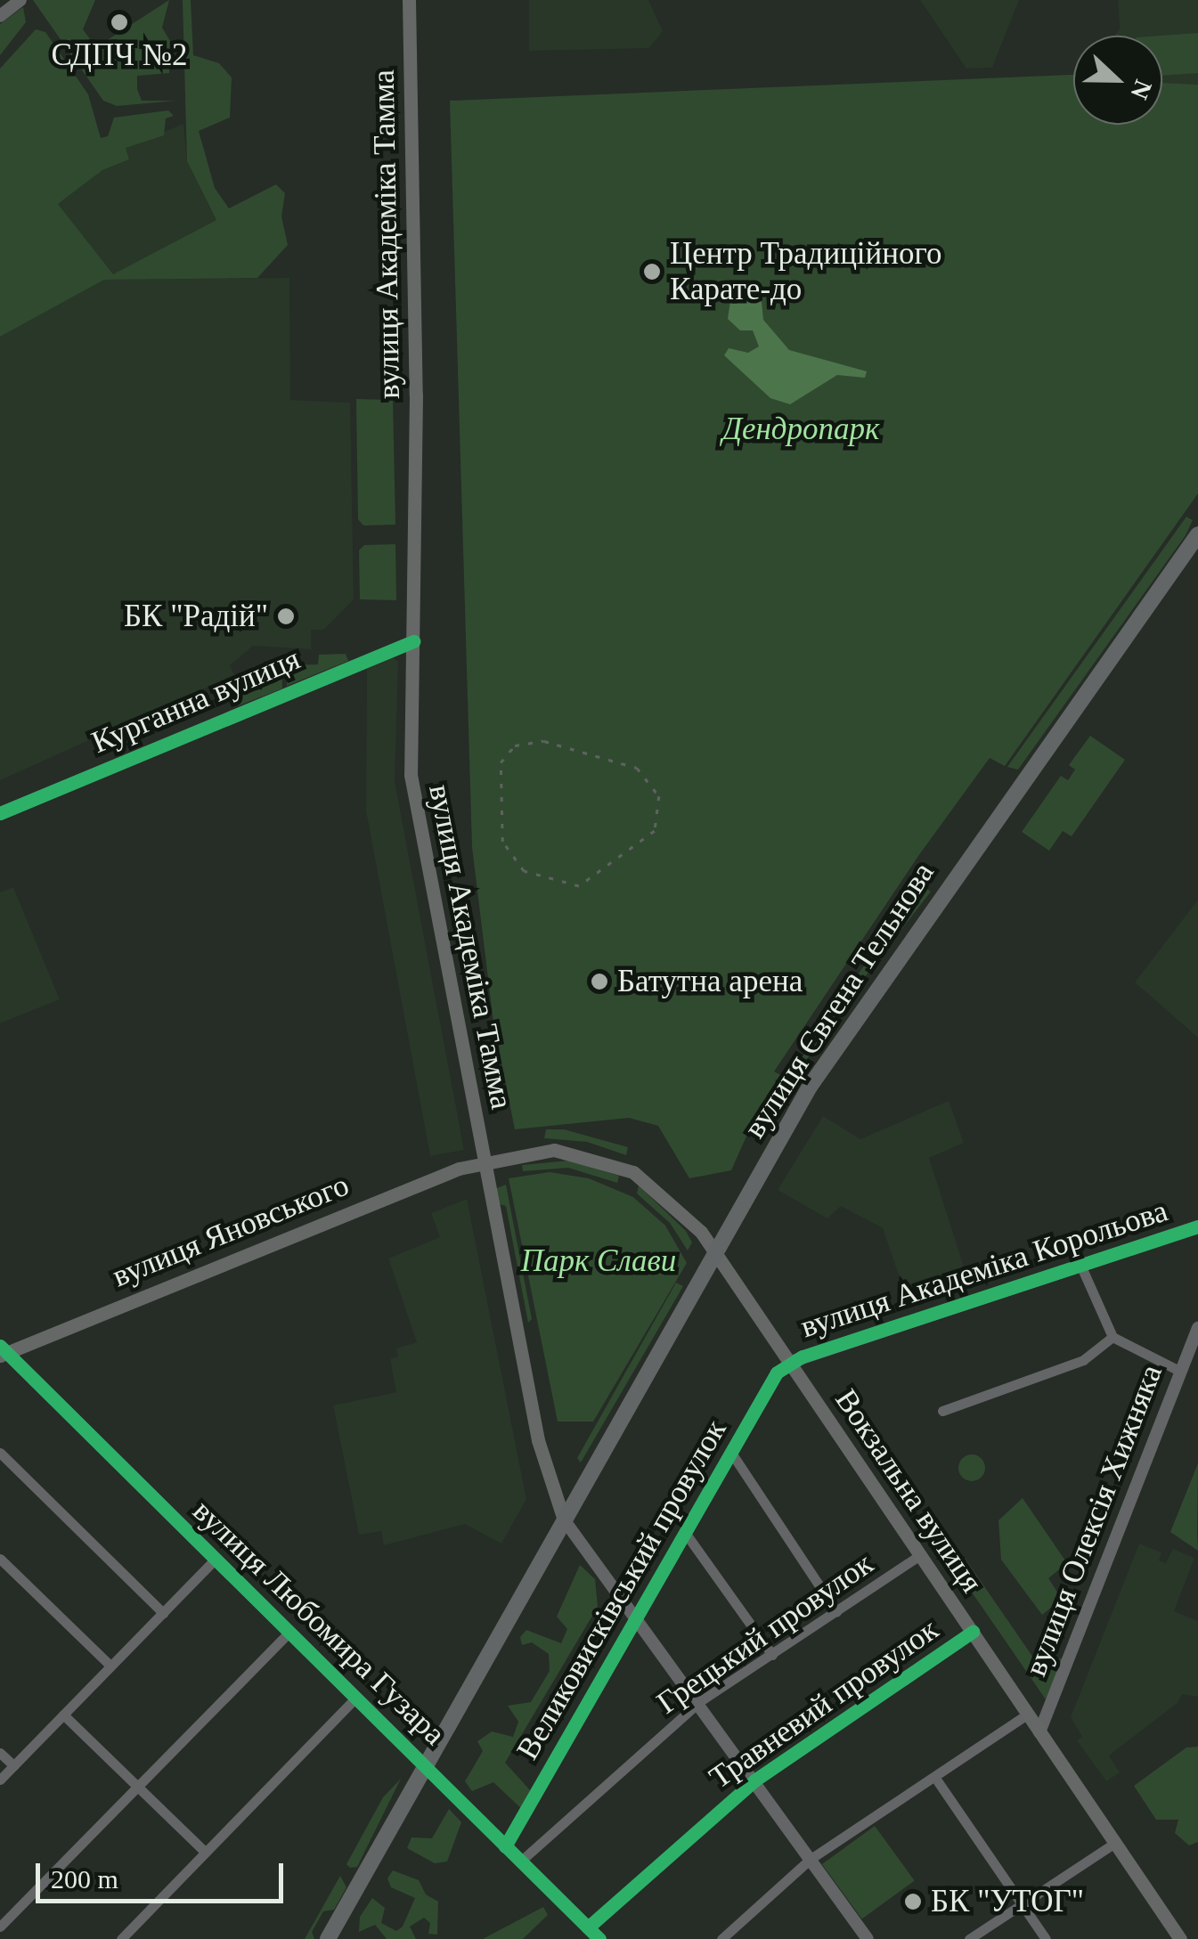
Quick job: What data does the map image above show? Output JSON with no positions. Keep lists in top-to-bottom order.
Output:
{
  "streets": {
    "main road": [
      "вулиця Академіка Тамма",
      "вулиця Євгена Тельнова",
      "вулиця Яновського",
      "Вокзальна вулиця"
    ],
    "street": [
      "Курганна вулиця",
      "вулиця Академіка Корольова",
      "вулиця Олексія Хижняка",
      "Великовисківський провулок",
      "вулиця Любомира Гузара",
      "Грецький провулок",
      "Травневий провулок"
    ]
  },
  "crossings": [
    ["вулиця Академіка Тамма", "Курганна вулиця"],
    ["вулиця Академіка Тамма", "вулиця Євгена Тельнова"],
    ["вулиця Академіка Тамма", "вулиця Яновського"],
    ["вулиця Академіка Тамма", "Вокзальна вулиця"],
    ["вулиця Євгена Тельнова", "Вокзальна вулиця"],
    ["вулиця Євгена Тельнова", "вулиця Любомира Гузара"],
    ["вулиця Яновського", "Вокзальна вулиця"],
    ["вулиця Яновського", "вулиця Любомира Гузара"],
    ["вулиця Академіка Корольова", "Вокзальна вулиця"],
    ["вулиця Академіка Корольова", "Великовисківський провулок"],
    ["Вокзальна вулиця", "вулиця Олексія Хижняка"],
    ["Вокзальна вулиця", "Великовисківський провулок"],
    ["Вокзальна вулиця", "Грецький провулок"],
    ["Вокзальна вулиця", "Травневий провулок"],
    ["Великовисківський провулок", "вулиця Любомира Гузара"],
    ["вулиця Любомира Гузара", "Грецький провулок"],
    ["вулиця Любомира Гузара", "Травневий провулок"]
  ],
  "parks": ["Дендропарк", "Парк Слави"],
  "places": [
    "СДПЧ №2",
    "Центр Традиційного Карате-до",
    "БК \"Радій\"",
    "Батутна арена",
    "БК \"УТОГ\""
  ],
  "scale_bar": "200 m",
  "north": "right"
}
